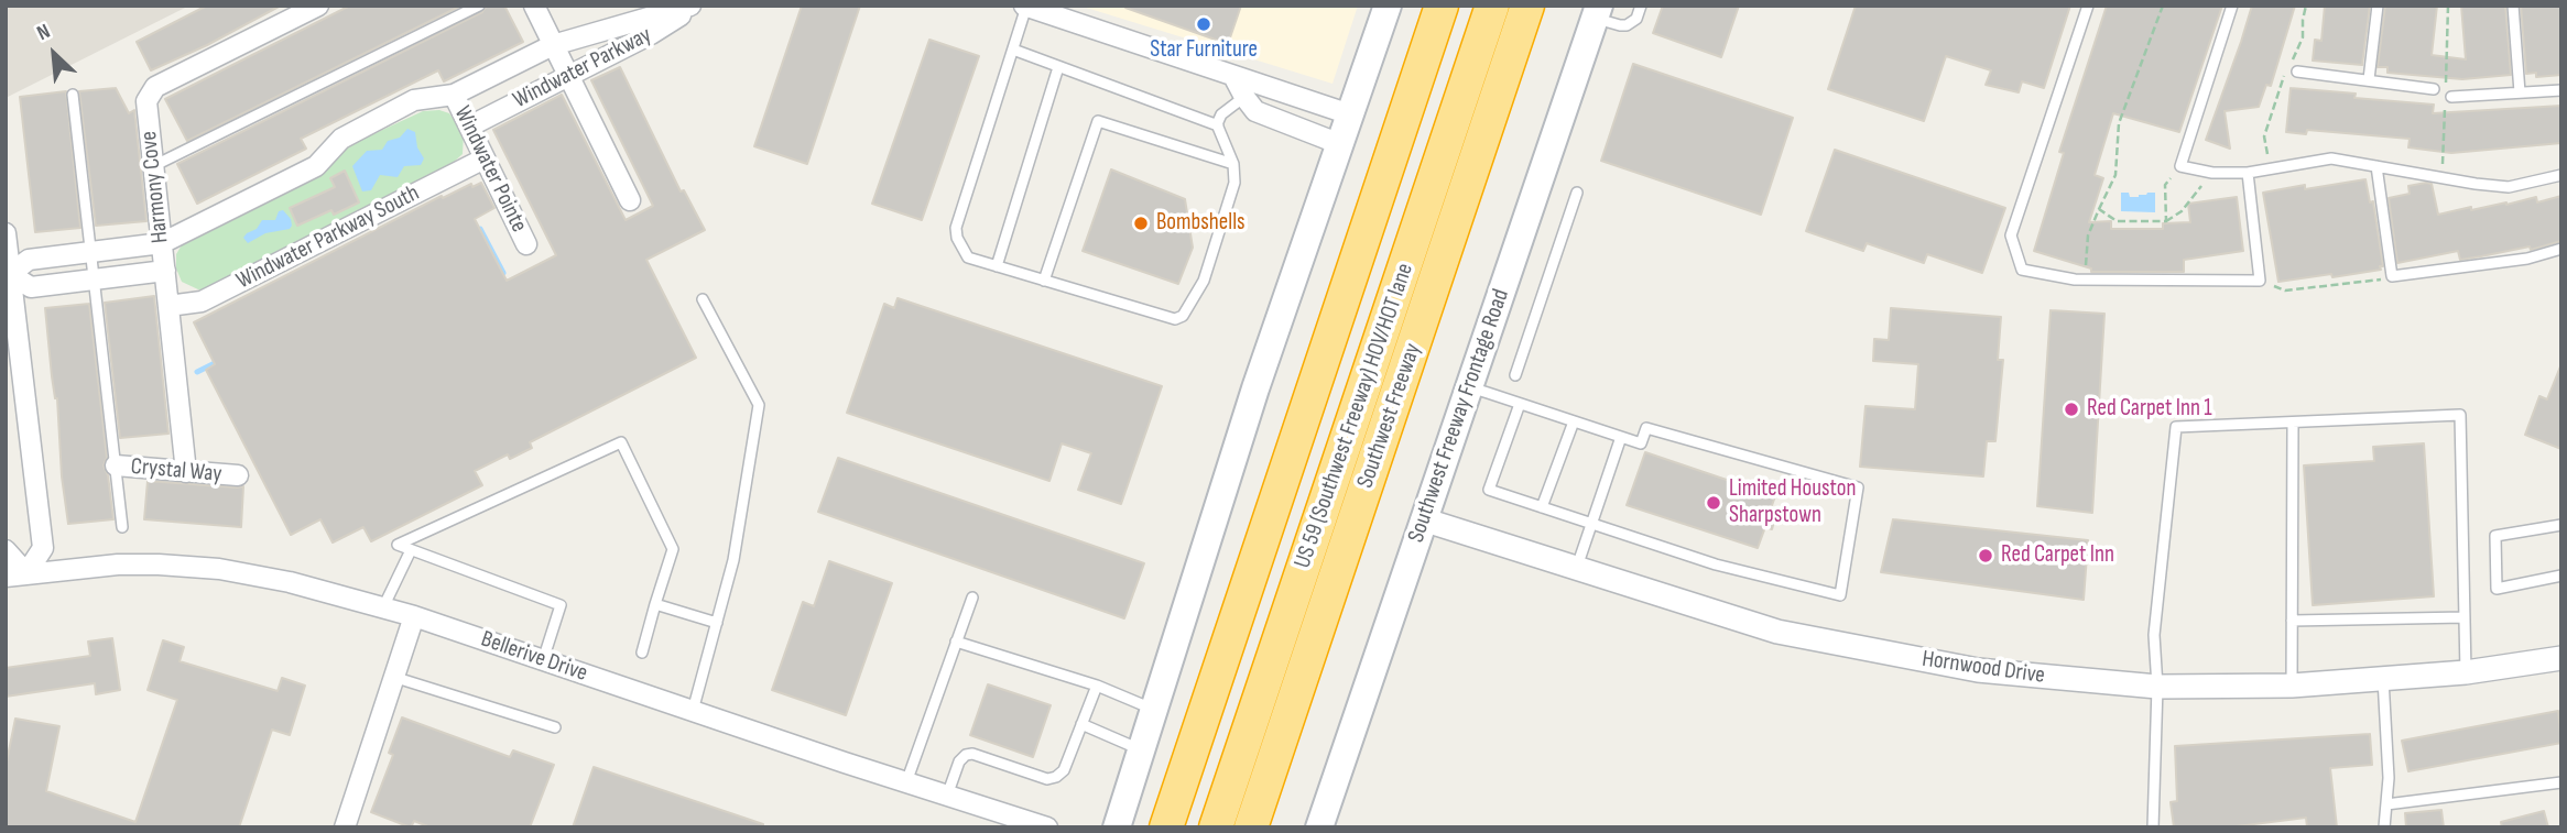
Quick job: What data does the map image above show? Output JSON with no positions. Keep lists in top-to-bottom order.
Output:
{
  "streets": {
    "highway": ["US 59 (Southwest Freeway) HOV/HOT lane", "Southwest Freeway"],
    "main road": ["Southwest Freeway Frontage Road"],
    "street": [
      "Windwater Parkway",
      "Windwater Pointe",
      "Harmony Cove",
      "Windwater Parkway South",
      "Crystal Way",
      "Bellerive Drive",
      "Hornwood Drive"
    ]
  },
  "crossings": [
    ["Windwater Parkway", "Windwater Pointe"],
    ["Windwater Parkway", "Harmony Cove"],
    ["Windwater Pointe", "Windwater Parkway South"],
    ["Harmony Cove", "Windwater Parkway South"],
    ["Harmony Cove", "Crystal Way"],
    ["Southwest Freeway Frontage Road", "Hornwood Drive"]
  ],
  "places": [
    "Star Furniture",
    "Bombshells",
    "Red Carpet Inn 1",
    "Limited Houston Sharpstown",
    "Red Carpet Inn"
  ],
  "north": "top left"
}
